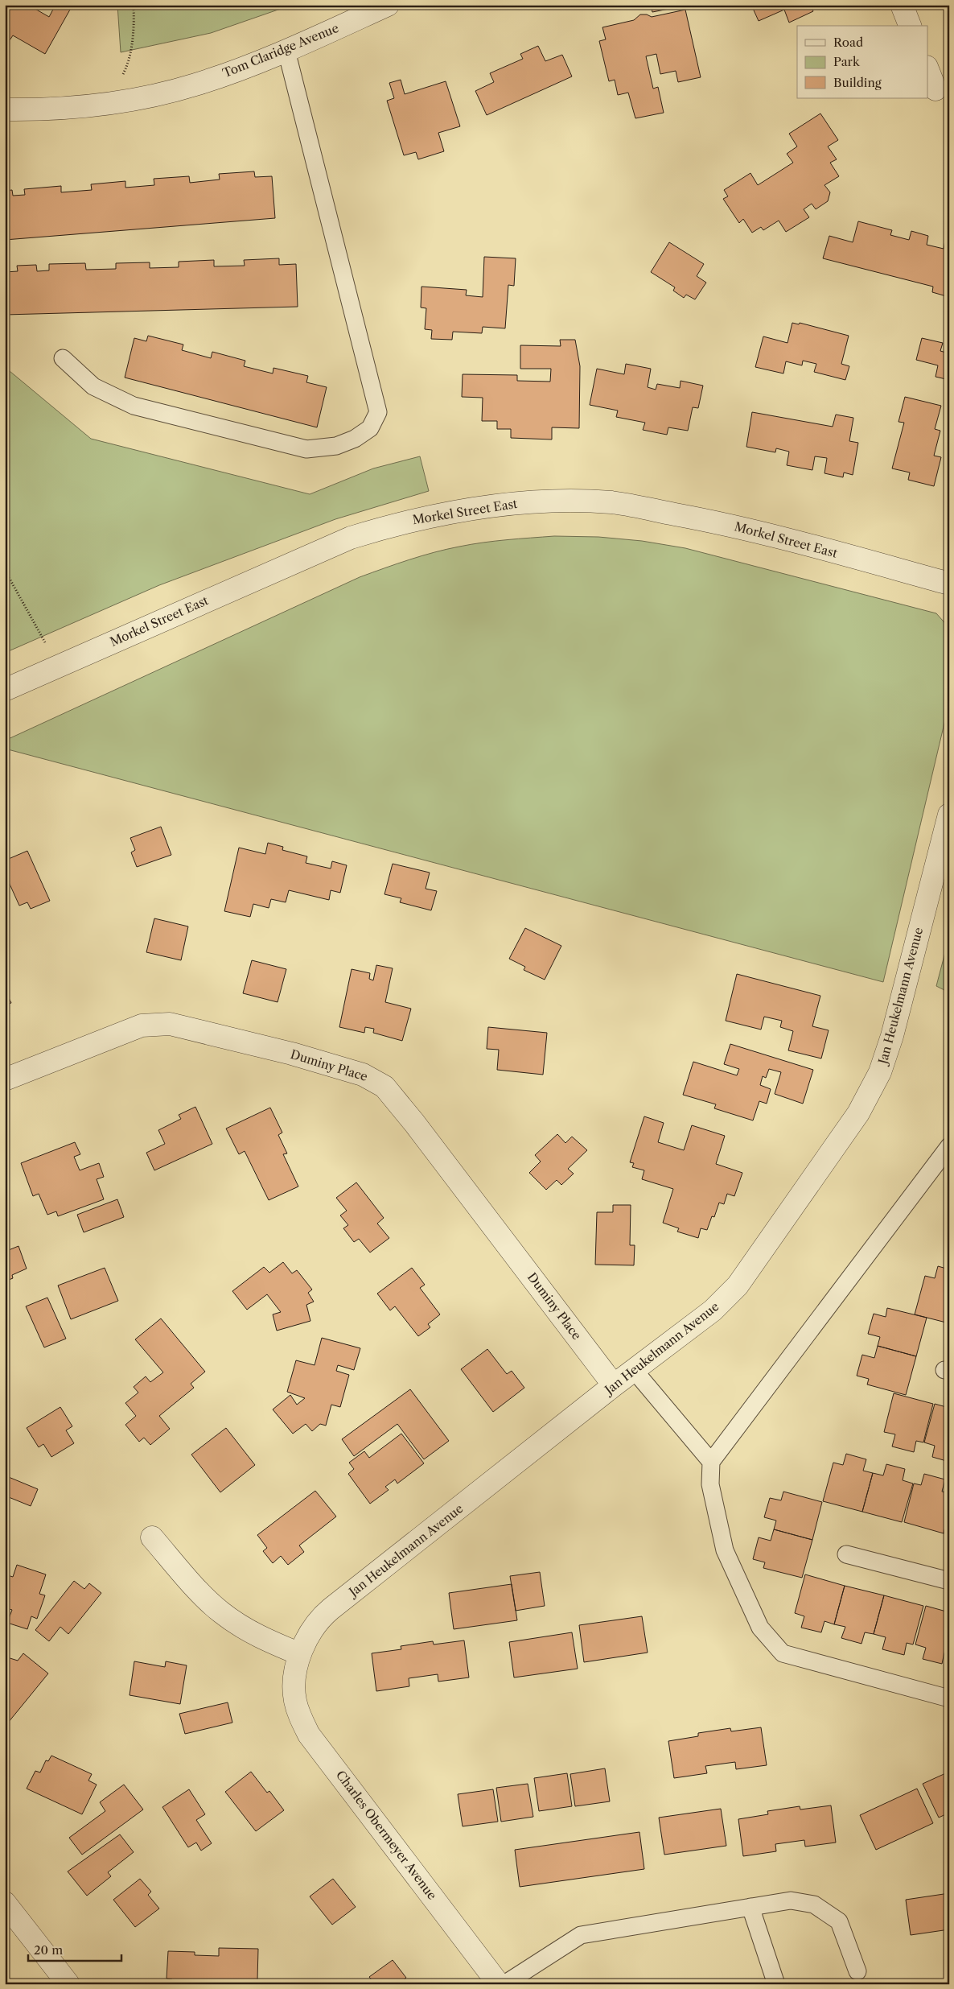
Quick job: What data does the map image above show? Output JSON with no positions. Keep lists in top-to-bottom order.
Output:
{
  "streets": {
    "street": [
      "Tom Claridge Avenue",
      "Morkel Street East",
      "Jan Heukelmann Avenue",
      "Duminy Place",
      "Charles Obermeyer Avenue"
    ]
  },
  "crossings": [
    ["Jan Heukelmann Avenue", "Duminy Place"],
    ["Jan Heukelmann Avenue", "Charles Obermeyer Avenue"]
  ],
  "legend": ["Road", "Park", "Building"],
  "scale_bar": "20 m"
}
